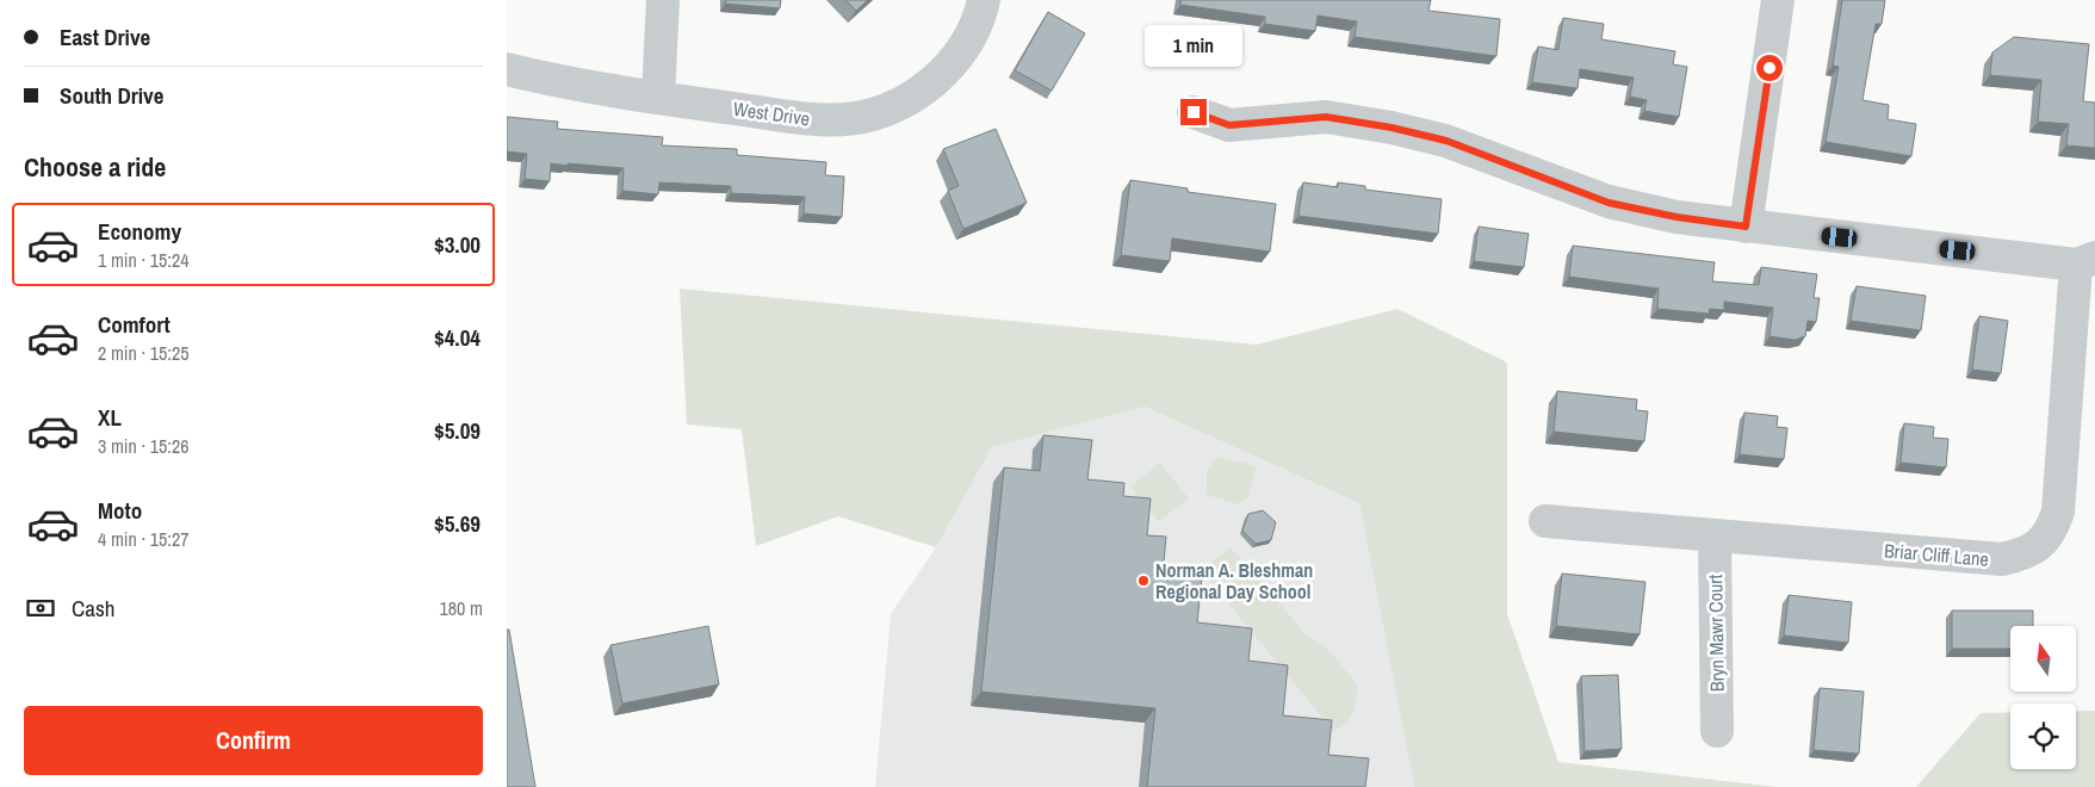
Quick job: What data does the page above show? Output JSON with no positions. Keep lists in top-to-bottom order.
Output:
{
  "streets": {
    "street": ["West Drive", "Briar Cliff Lane", "Bryn Mawr Court"]
  },
  "crossings": [
    ["Briar Cliff Lane", "Bryn Mawr Court"]
  ],
  "places": ["Norman A. Bleshman Regional Day School"],
  "north": "top",
  "page": {
    "banner": ["East Drive", "South Drive"],
    "bubble": "1 min",
    "heading": "Choose a ride",
    "list": [
      {
        "name": "Economy",
        "note": "1 min · 15:24",
        "value": "$3.00"
      },
      {
        "name": "Comfort",
        "note": "2 min · 15:25",
        "value": "$4.04"
      },
      {
        "name": "XL",
        "note": "3 min · 15:26",
        "value": "$5.09"
      },
      {
        "name": "Moto",
        "note": "4 min · 15:27",
        "value": "$5.69"
      }
    ],
    "pay": ["Cash", "180 m"],
    "buttons": "Confirm"
  }
}
